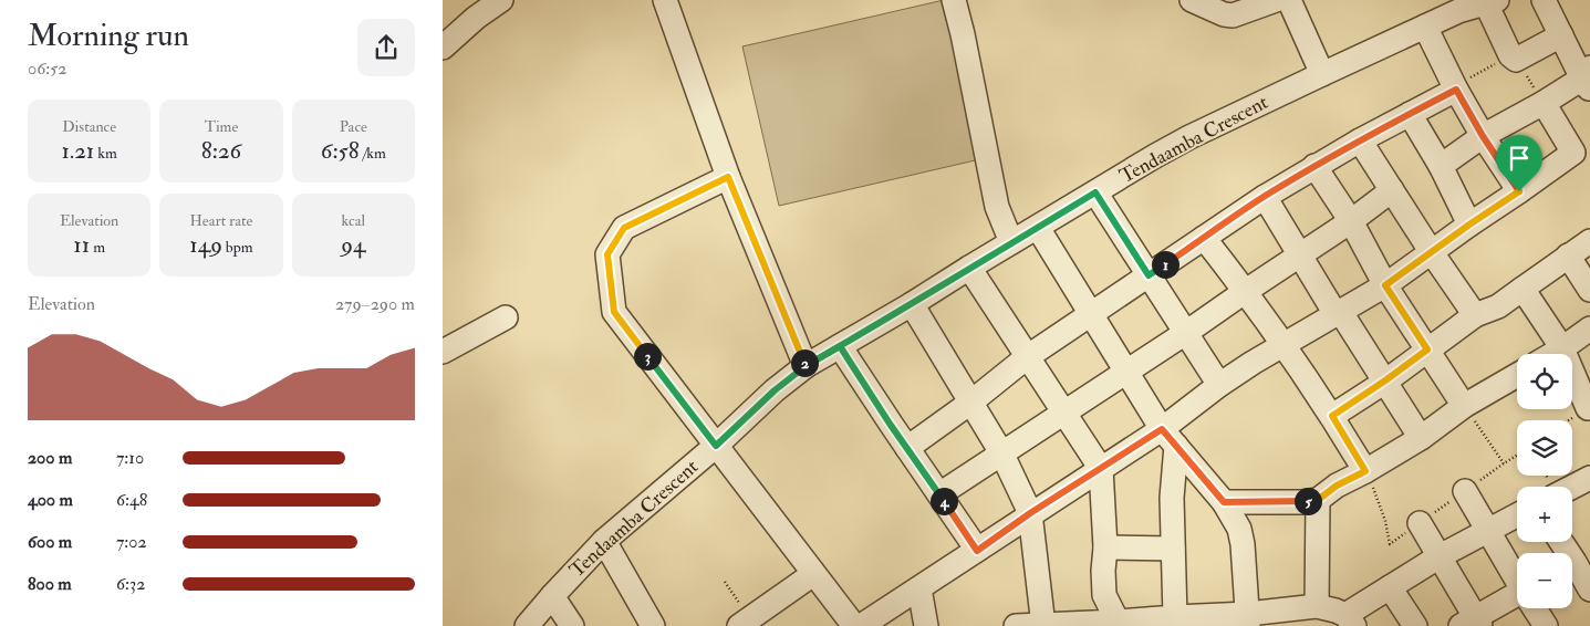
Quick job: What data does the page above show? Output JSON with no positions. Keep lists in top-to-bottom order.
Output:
{
  "streets": {
    "street": ["Tendaamba Crescent"]
  },
  "page": {
    "heading": ["Morning run", "06:52"],
    "stats": [
      ["Distance", "1.21 km"],
      ["Time", "8:26"],
      ["Pace", "6:58 /km"],
      ["Elevation", "11 m"],
      ["Heart rate", "149 bpm"],
      ["kcal", "94"]
    ],
    "pins": [
      "1",
      "3",
      "2",
      "4",
      "5"
    ],
    "chart": ["Elevation", "279–290 m"],
    "map_buttons": ["+", "−"],
    "list": [
      {
        "name": "200 m",
        "note": "7:10"
      },
      {
        "name": "400 m",
        "note": "6:48"
      },
      {
        "name": "600 m",
        "note": "7:02"
      },
      {
        "name": "800 m",
        "note": "6:32"
      }
    ]
  }
}
